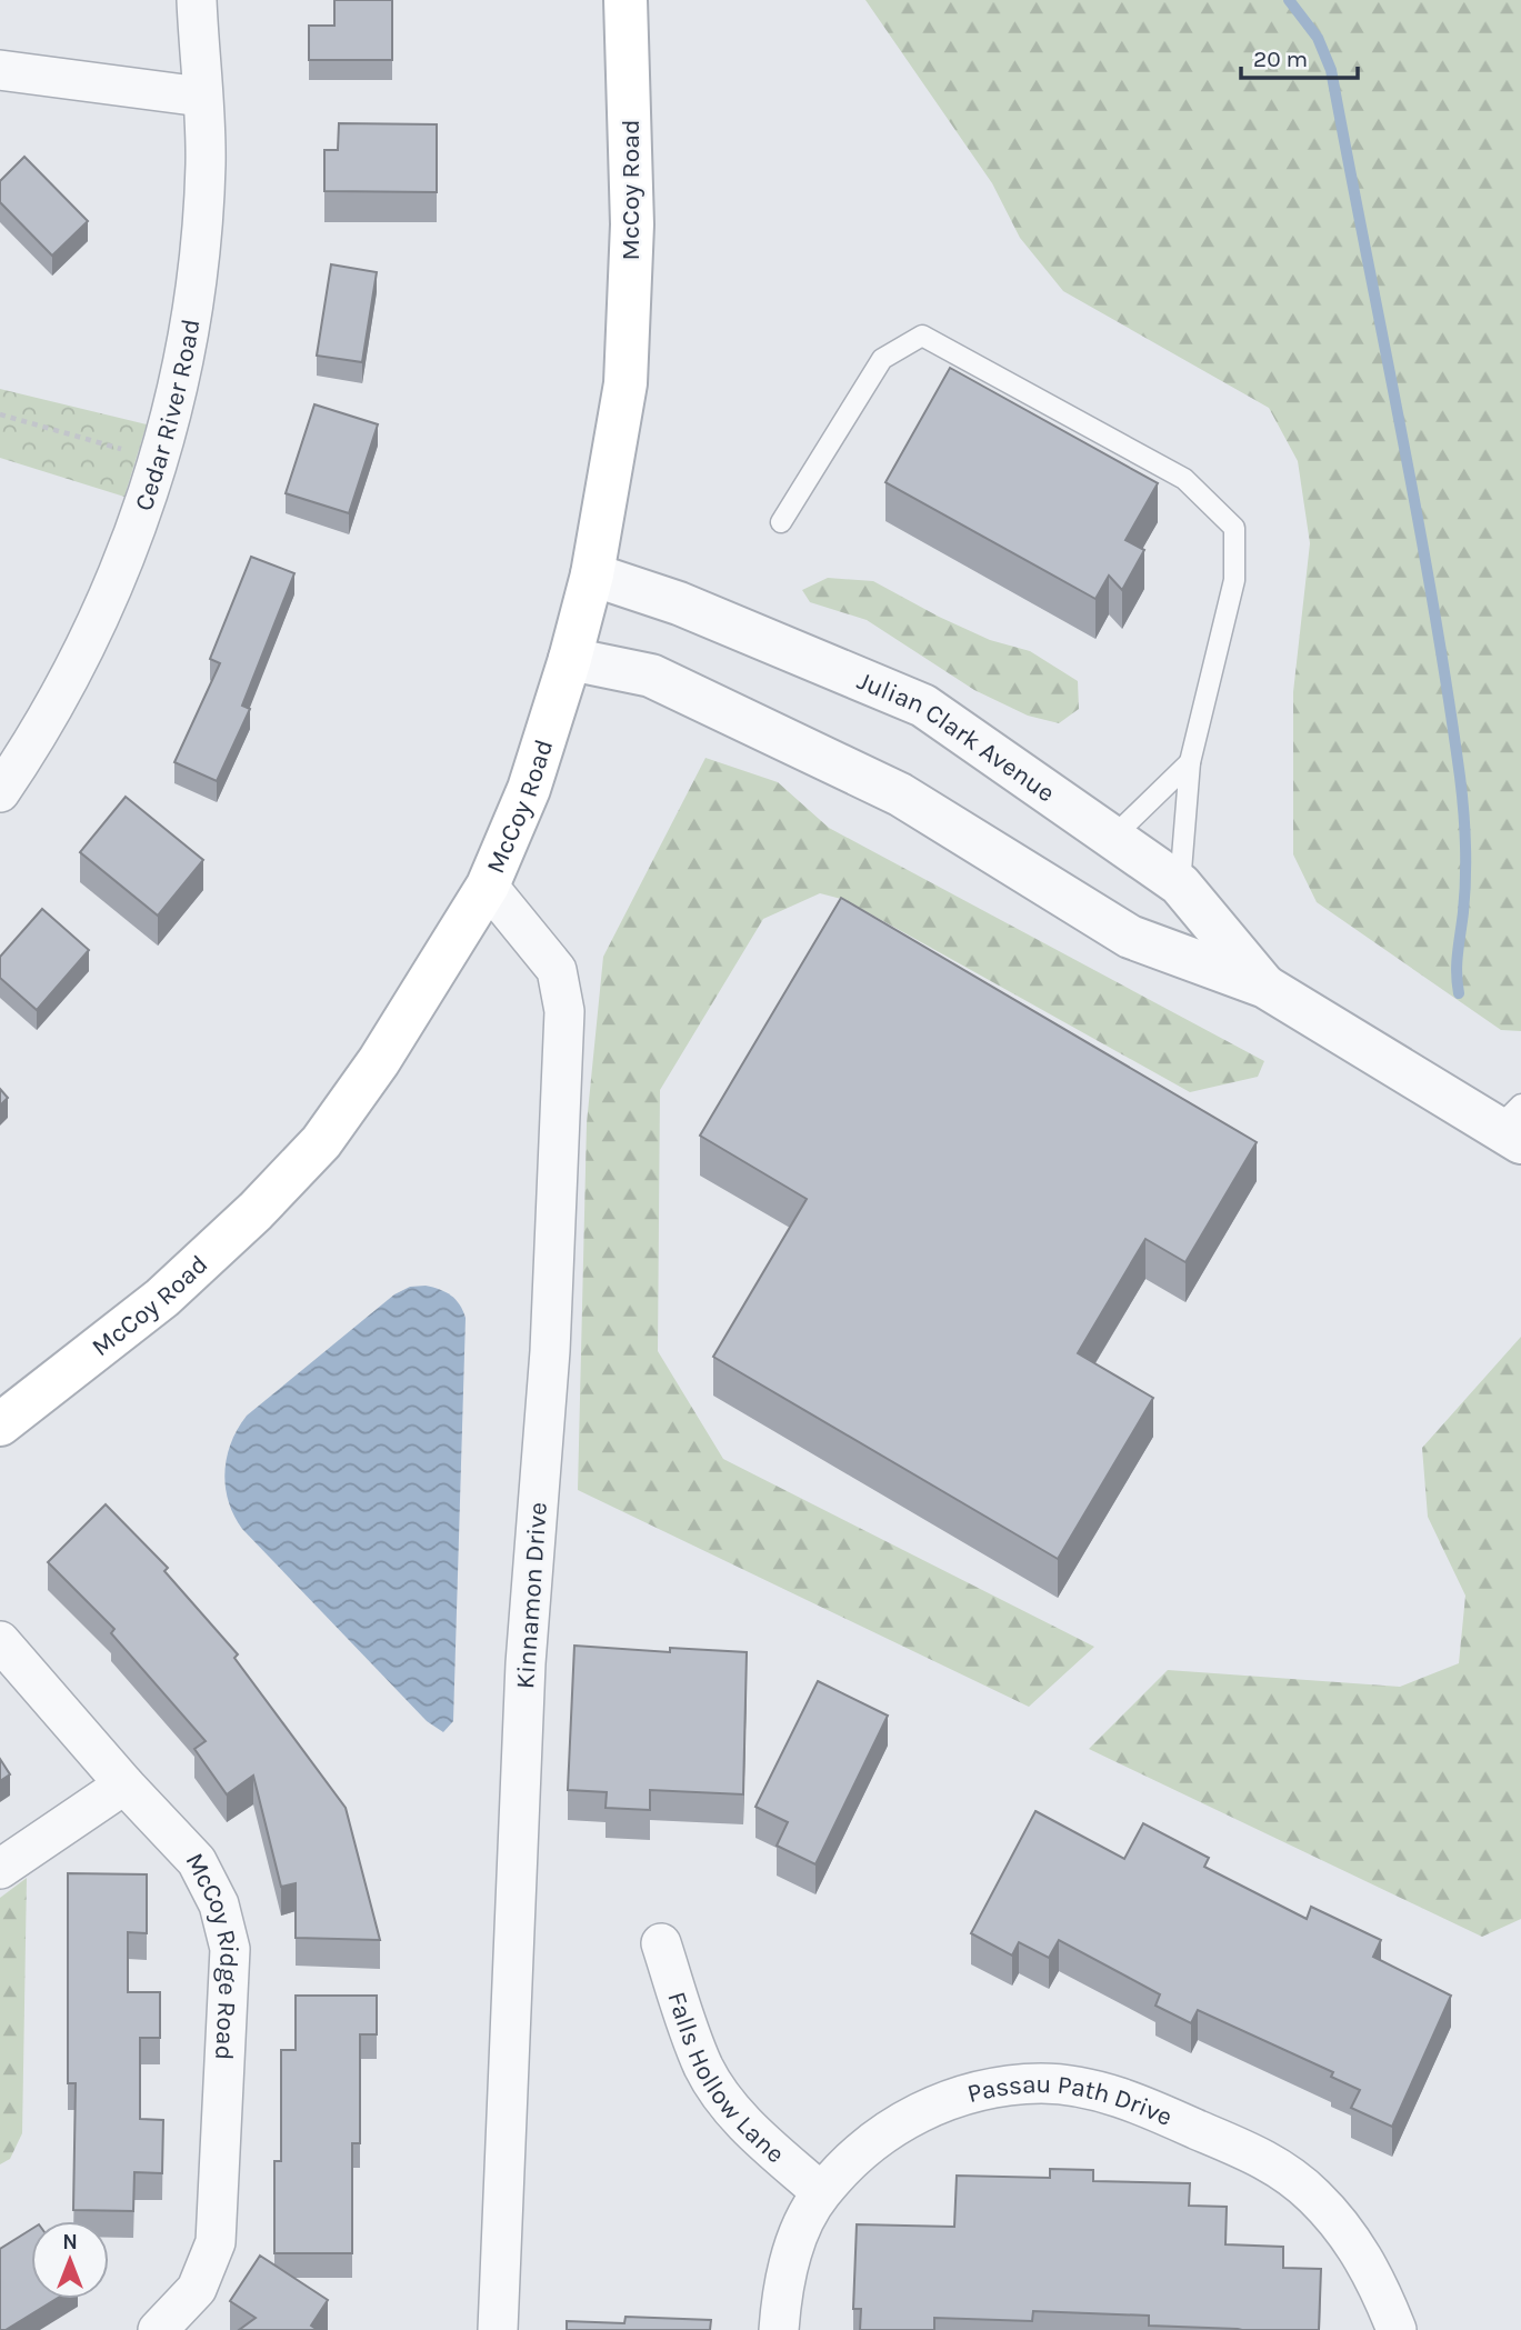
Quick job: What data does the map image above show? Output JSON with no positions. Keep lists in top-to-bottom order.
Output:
{
  "streets": {
    "main road": ["McCoy Road"],
    "street": [
      "Cedar River Road",
      "Julian Clark Avenue",
      "Kinnamon Drive",
      "McCoy Ridge Road",
      "Falls Hollow Lane",
      "Passau Path Drive"
    ]
  },
  "crossings": [
    ["McCoy Road", "Julian Clark Avenue"],
    ["McCoy Road", "Kinnamon Drive"],
    ["Falls Hollow Lane", "Passau Path Drive"]
  ],
  "scale_bar": "20 m",
  "north": "top"
}
